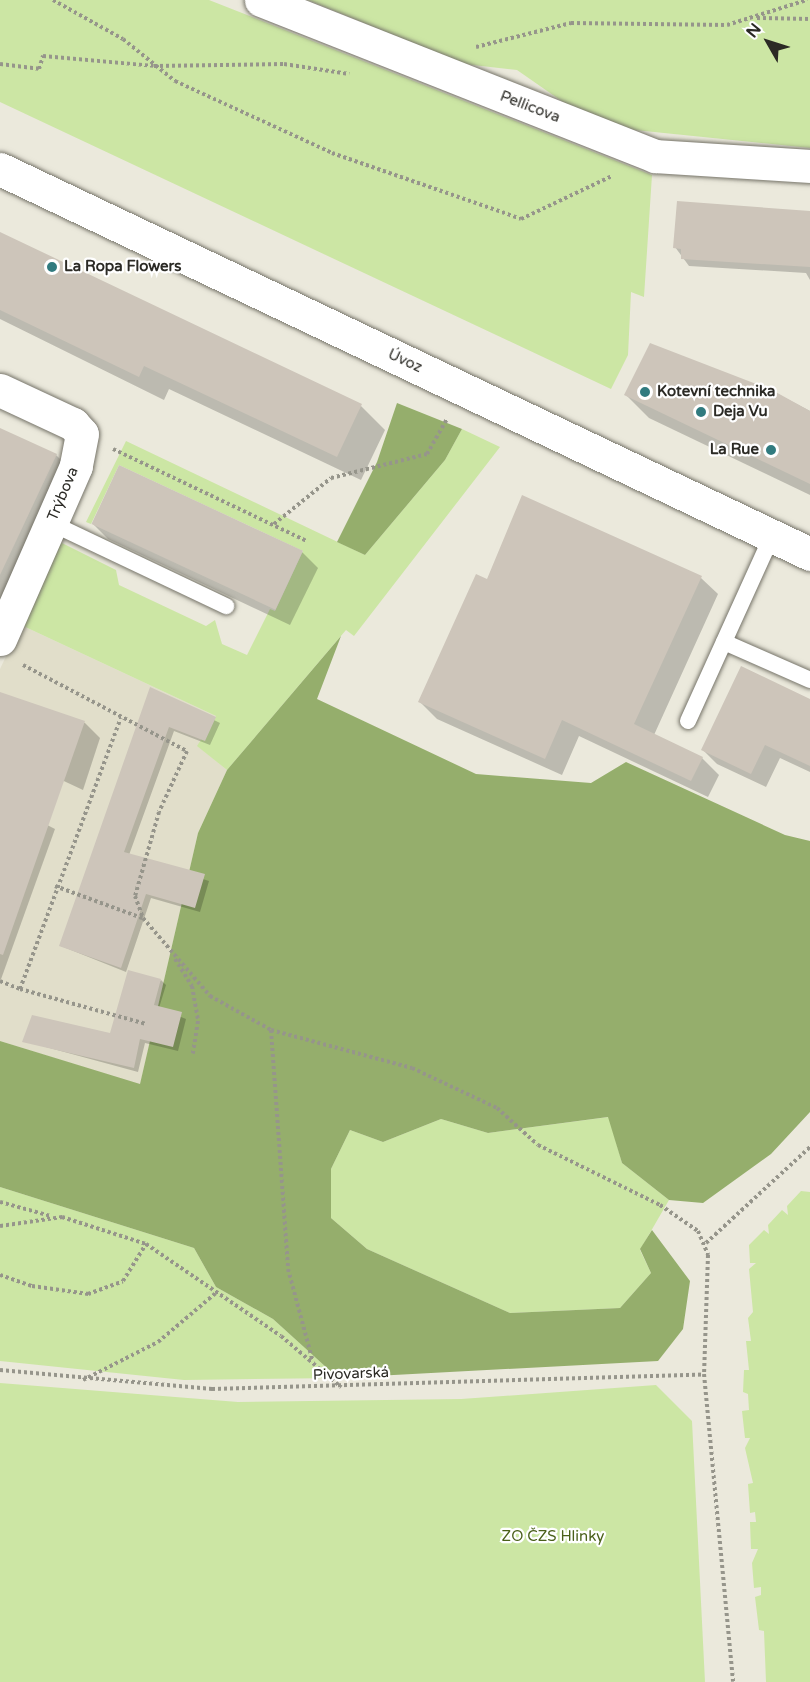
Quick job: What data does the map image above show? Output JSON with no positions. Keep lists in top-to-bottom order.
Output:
{
  "streets": {
    "street": ["Pellicova", "Úvoz", "Trýbova"],
    "path": ["Pivovarská"]
  },
  "parks": ["ZO ČZS Hlinky"],
  "places": [
    "La Ropa Flowers",
    "Kotevní technika",
    "Deja Vu",
    "La Rue"
  ],
  "north": "top left"
}
